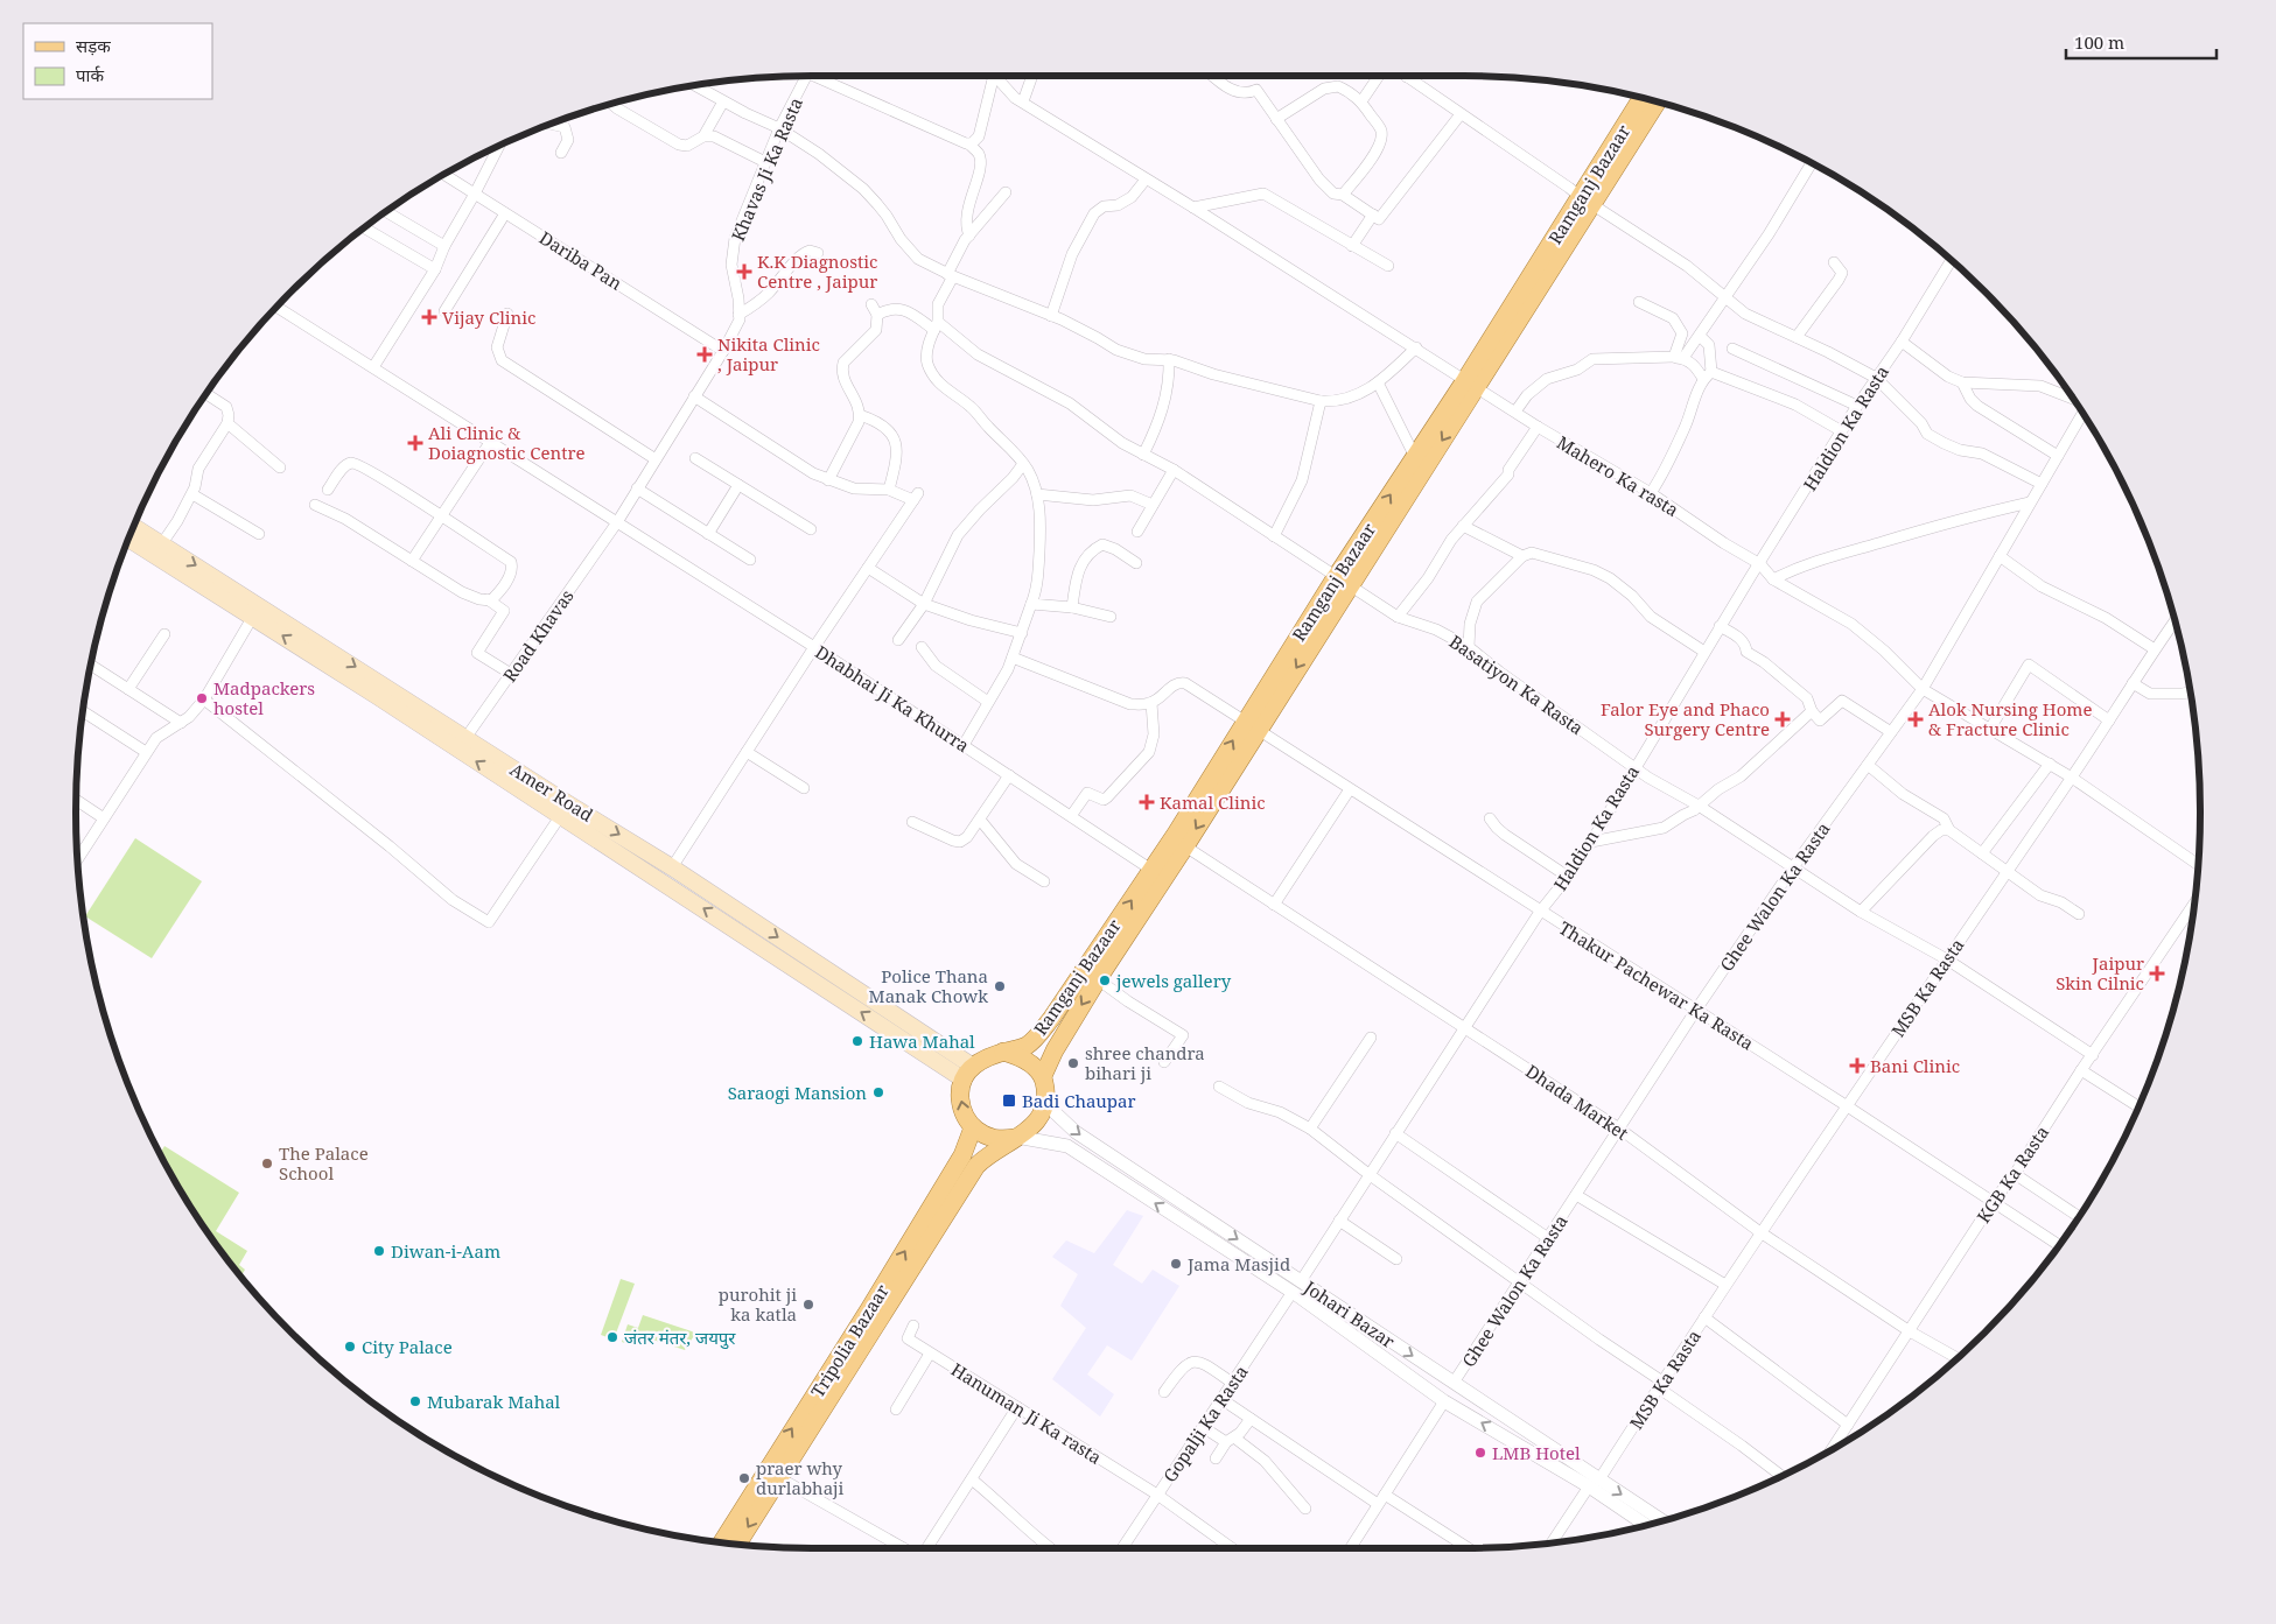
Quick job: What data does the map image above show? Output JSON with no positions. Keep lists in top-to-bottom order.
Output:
{
  "streets": {
    "main road": ["Ramganj Bazaar", "Amer Road", "Tripolia Bazaar"],
    "street": [
      "Khavas Ji Ka Rasta",
      "Dariba Pan",
      "Haldion Ka Rasta",
      "Mahero Ka rasta",
      "Road Khavas",
      "Basatiyon Ka Rasta",
      "Dhabhai Ji Ka Khurra",
      "Ghee Walon Ka Rasta",
      "Thakur Pachewar Ka Rasta",
      "MSB Ka Rasta",
      "Dhada Market",
      "KGB Ka Rasta",
      "Johari Bazar",
      "Hanuman Ji Ka rasta",
      "Gopalji Ka Rasta"
    ]
  },
  "crossings": [
    ["Khavas Ji Ka Rasta", "Dariba Pan"],
    ["Khavas Ji Ka Rasta", "Road Khavas"],
    ["Khavas Ji Ka Rasta", "Dhabhai Ji Ka Khurra"],
    ["Ramganj Bazaar", "Mahero Ka rasta"],
    ["Ramganj Bazaar", "Basatiyon Ka Rasta"],
    ["Ramganj Bazaar", "Dhabhai Ji Ka Khurra"],
    ["Ramganj Bazaar", "Amer Road"],
    ["Ramganj Bazaar", "Thakur Pachewar Ka Rasta"],
    ["Ramganj Bazaar", "Dhada Market"],
    ["Ramganj Bazaar", "Johari Bazar"],
    ["Ramganj Bazaar", "Tripolia Bazaar"],
    ["Haldion Ka Rasta", "Mahero Ka rasta"],
    ["Haldion Ka Rasta", "Basatiyon Ka Rasta"],
    ["Haldion Ka Rasta", "Thakur Pachewar Ka Rasta"],
    ["Haldion Ka Rasta", "Dhada Market"],
    ["Haldion Ka Rasta", "Johari Bazar"],
    ["Haldion Ka Rasta", "Gopalji Ka Rasta"],
    ["Road Khavas", "Dhabhai Ji Ka Khurra"],
    ["Road Khavas", "Amer Road"],
    ["Basatiyon Ka Rasta", "Ghee Walon Ka Rasta"],
    ["Basatiyon Ka Rasta", "MSB Ka Rasta"],
    ["Basatiyon Ka Rasta", "KGB Ka Rasta"],
    ["Amer Road", "Johari Bazar"],
    ["Amer Road", "Tripolia Bazaar"],
    ["Ghee Walon Ka Rasta", "Thakur Pachewar Ka Rasta"],
    ["Ghee Walon Ka Rasta", "Dhada Market"],
    ["Ghee Walon Ka Rasta", "Johari Bazar"],
    ["Thakur Pachewar Ka Rasta", "MSB Ka Rasta"],
    ["Thakur Pachewar Ka Rasta", "KGB Ka Rasta"],
    ["MSB Ka Rasta", "Dhada Market"],
    ["MSB Ka Rasta", "Johari Bazar"],
    ["Dhada Market", "KGB Ka Rasta"],
    ["Johari Bazar", "Tripolia Bazaar"],
    ["Johari Bazar", "Gopalji Ka Rasta"],
    ["Hanuman Ji Ka rasta", "Gopalji Ka Rasta"]
  ],
  "places": {
    "health": [
      "K.K Diagnostic Centre , Jaipur",
      "Vijay Clinic",
      "Nikita Clinic , Jaipur",
      "Ali Clinic & Doiagnostic Centre",
      "Falor Eye and Phaco Surgery Centre",
      "Alok Nursing Home & Fracture Clinic",
      "Kamal Clinic",
      "Jaipur Skin Cilnic",
      "Bani Clinic"
    ],
    "other": [
      "Madpackers hostel",
      "jewels gallery",
      "Police Thana Manak Chowk",
      "Hawa Mahal",
      "shree chandra bihari ji",
      "Saraogi Mansion",
      "The Palace School",
      "Diwan-i-Aam",
      "Jama Masjid",
      "purohit ji ka katla",
      "जंतर मंतर, जयपुर",
      "City Palace",
      "Mubarak Mahal",
      "LMB Hotel",
      "praer why durlabhaji"
    ],
    "transit": ["Badi Chaupar"]
  },
  "legend": ["सड़क", "पार्क"],
  "scale_bar": "100 m"
}
